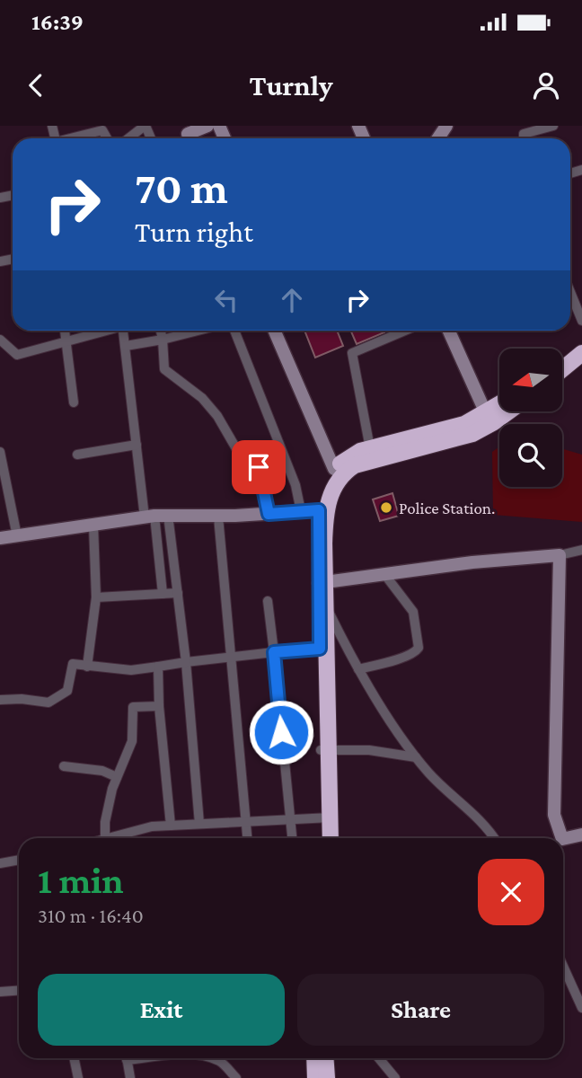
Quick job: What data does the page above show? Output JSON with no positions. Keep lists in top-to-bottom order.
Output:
{
  "places": ["Police Station."],
  "north": "left",
  "page": {
    "status": "16:39",
    "header": "Turnly",
    "turn": ["70 m", "Turn right"],
    "heading": ["1 min", "310 m · 16:40"],
    "buttons": ["Exit", "Share"]
  }
}
